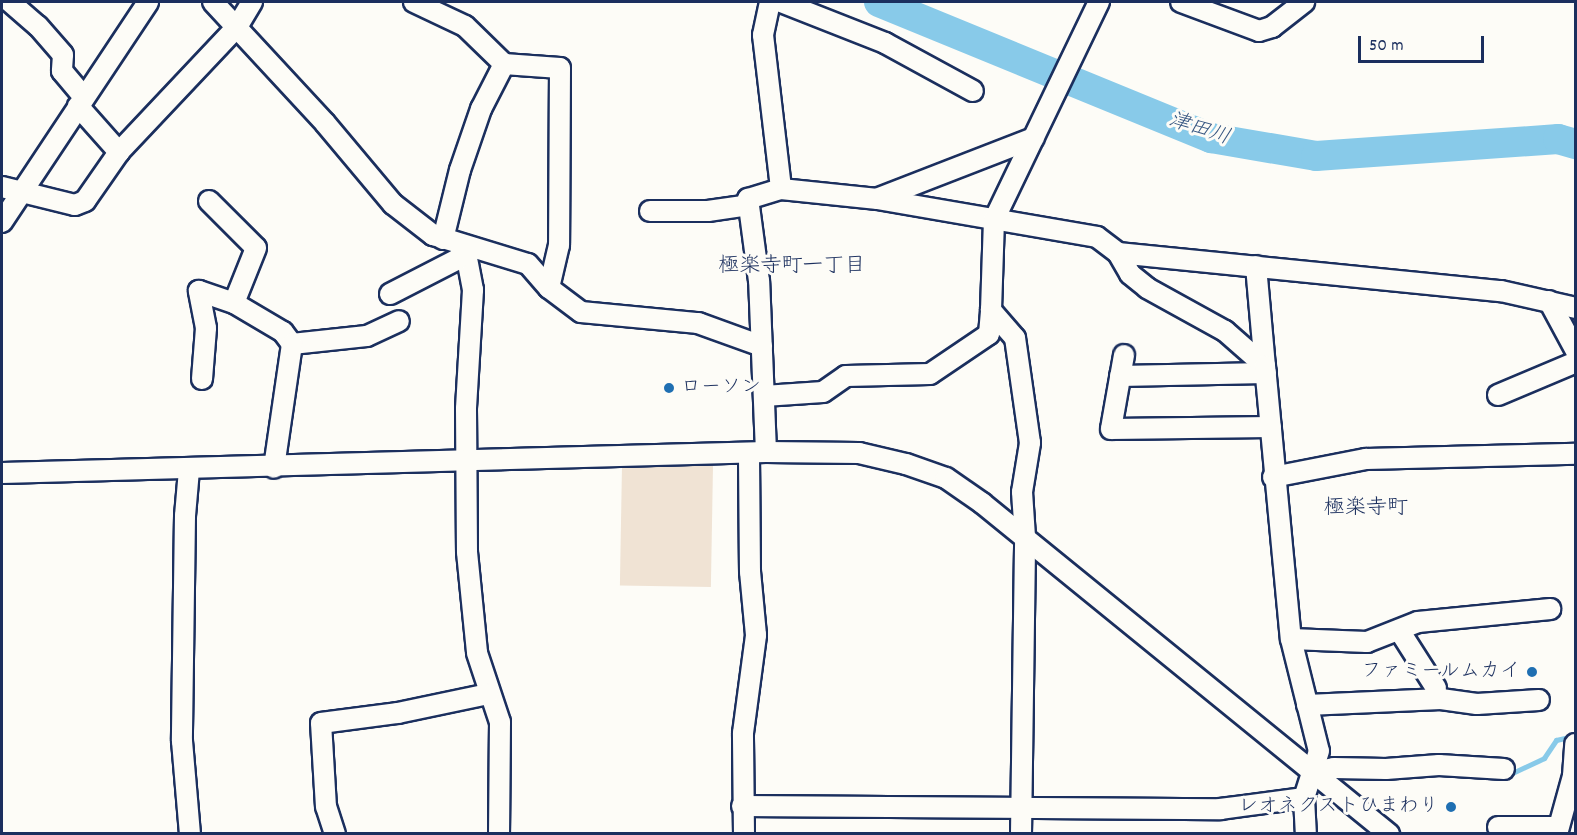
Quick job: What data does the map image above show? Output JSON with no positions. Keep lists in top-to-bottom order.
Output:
{
  "districts": ["極楽寺町一丁目", "極楽寺町"],
  "water": ["津田川"],
  "places": ["ローソン", "ファミールムカイ", "レオネクストひまわり"],
  "scale_bar": "50 m"
}
